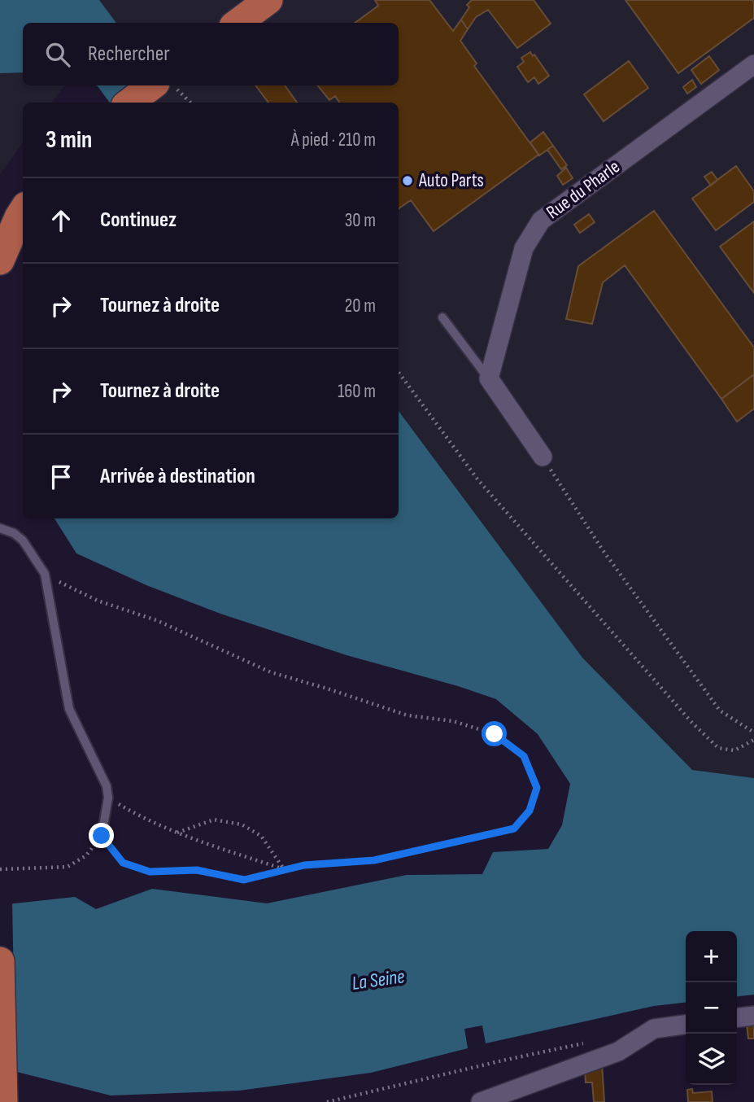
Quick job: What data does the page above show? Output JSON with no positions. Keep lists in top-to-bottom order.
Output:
{
  "streets": {
    "street": ["Rue du Pharle"]
  },
  "water": ["La Seine"],
  "places": ["Auto Parts"],
  "page": {
    "search": "Rechercher",
    "heading": ["3 min", "À pied · 210 m"],
    "list": [
      ["Continuez", "30 m"],
      ["Tournez à droite", "20 m"],
      ["Tournez à droite", "160 m"],
      "Arrivée à destination"
    ],
    "map_buttons": ["+", "−"]
  }
}
